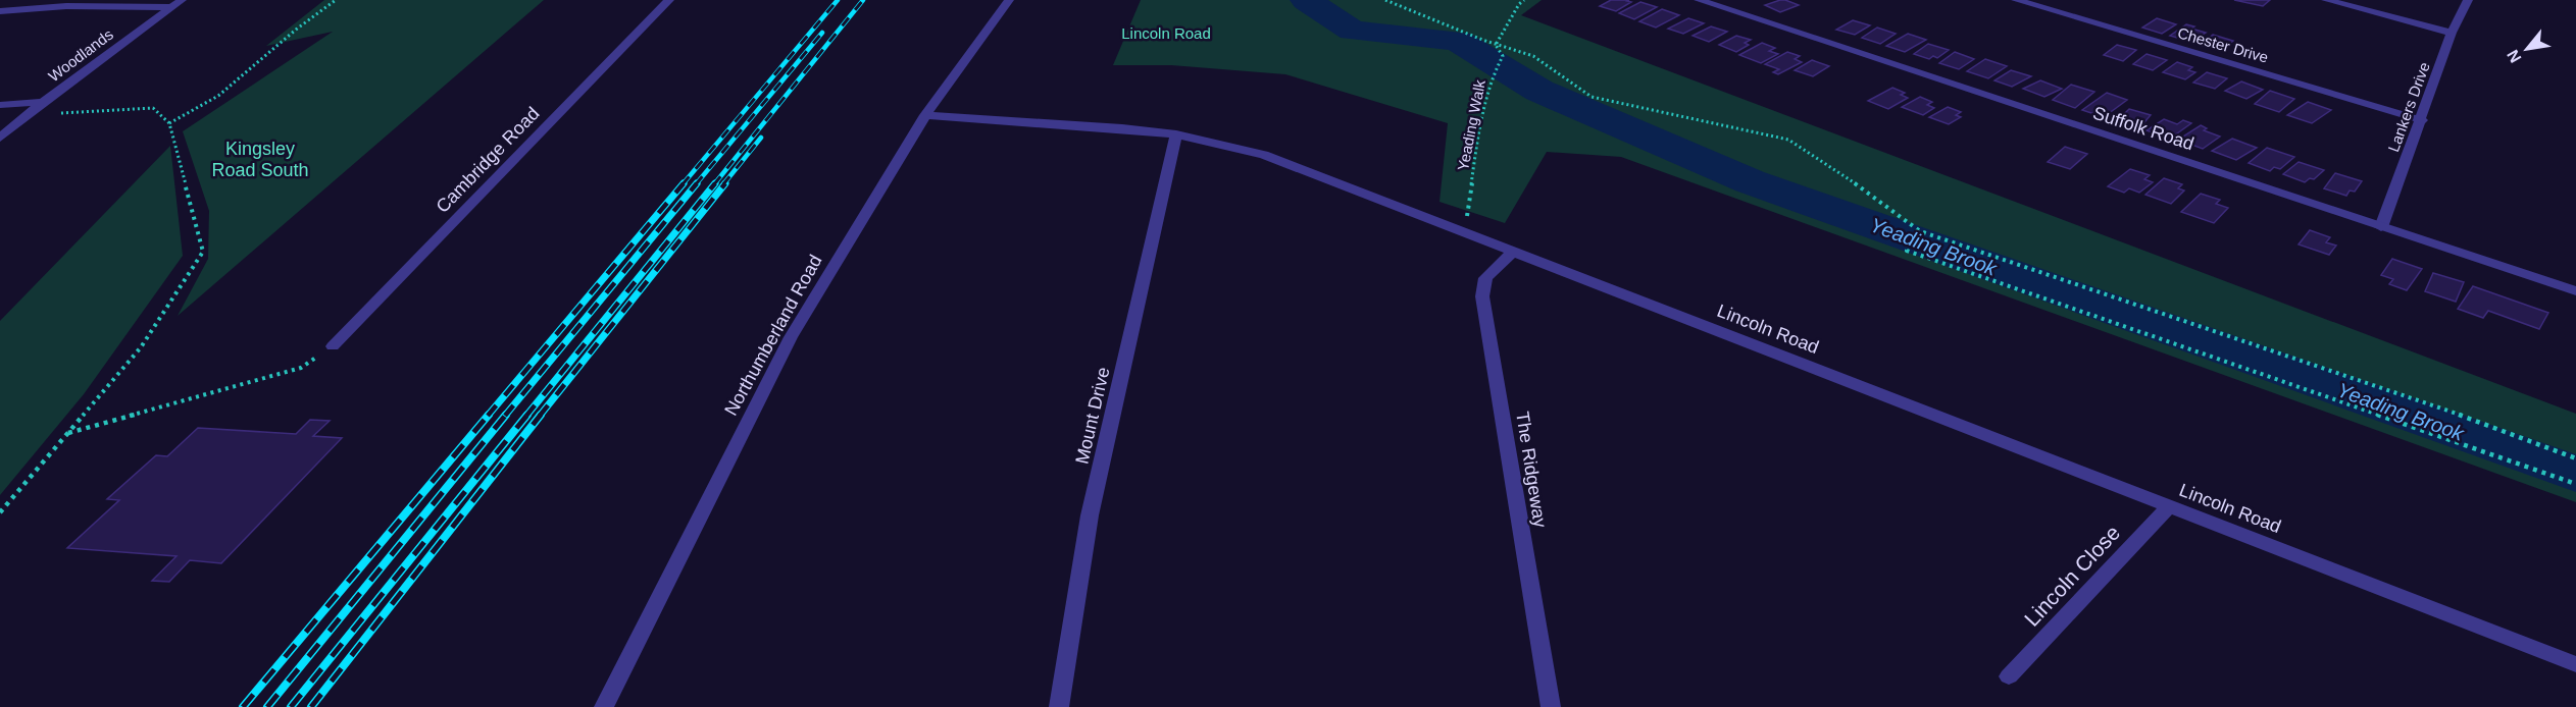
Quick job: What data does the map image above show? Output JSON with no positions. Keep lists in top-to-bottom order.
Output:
{
  "streets": {
    "street": [
      "Chester Drive",
      "Woodlands",
      "Lankers Drive",
      "Suffolk Road",
      "Cambridge Road",
      "Lincoln Road",
      "Northumberland Road",
      "Mount Drive",
      "The Ridgeway",
      "Lincoln Close"
    ],
    "path": ["Yeading Walk"]
  },
  "crossings": [
    ["Chester Drive", "Lankers Drive"],
    ["Lankers Drive", "Suffolk Road"],
    ["Yeading Walk", "Lincoln Road"],
    ["Lincoln Road", "Northumberland Road"],
    ["Lincoln Road", "Mount Drive"],
    ["Lincoln Road", "The Ridgeway"],
    ["Lincoln Road", "Lincoln Close"]
  ],
  "water": ["Yeading Brook"],
  "parks": ["Lincoln Road", "Kingsley Road South"],
  "north": "bottom left"
}
